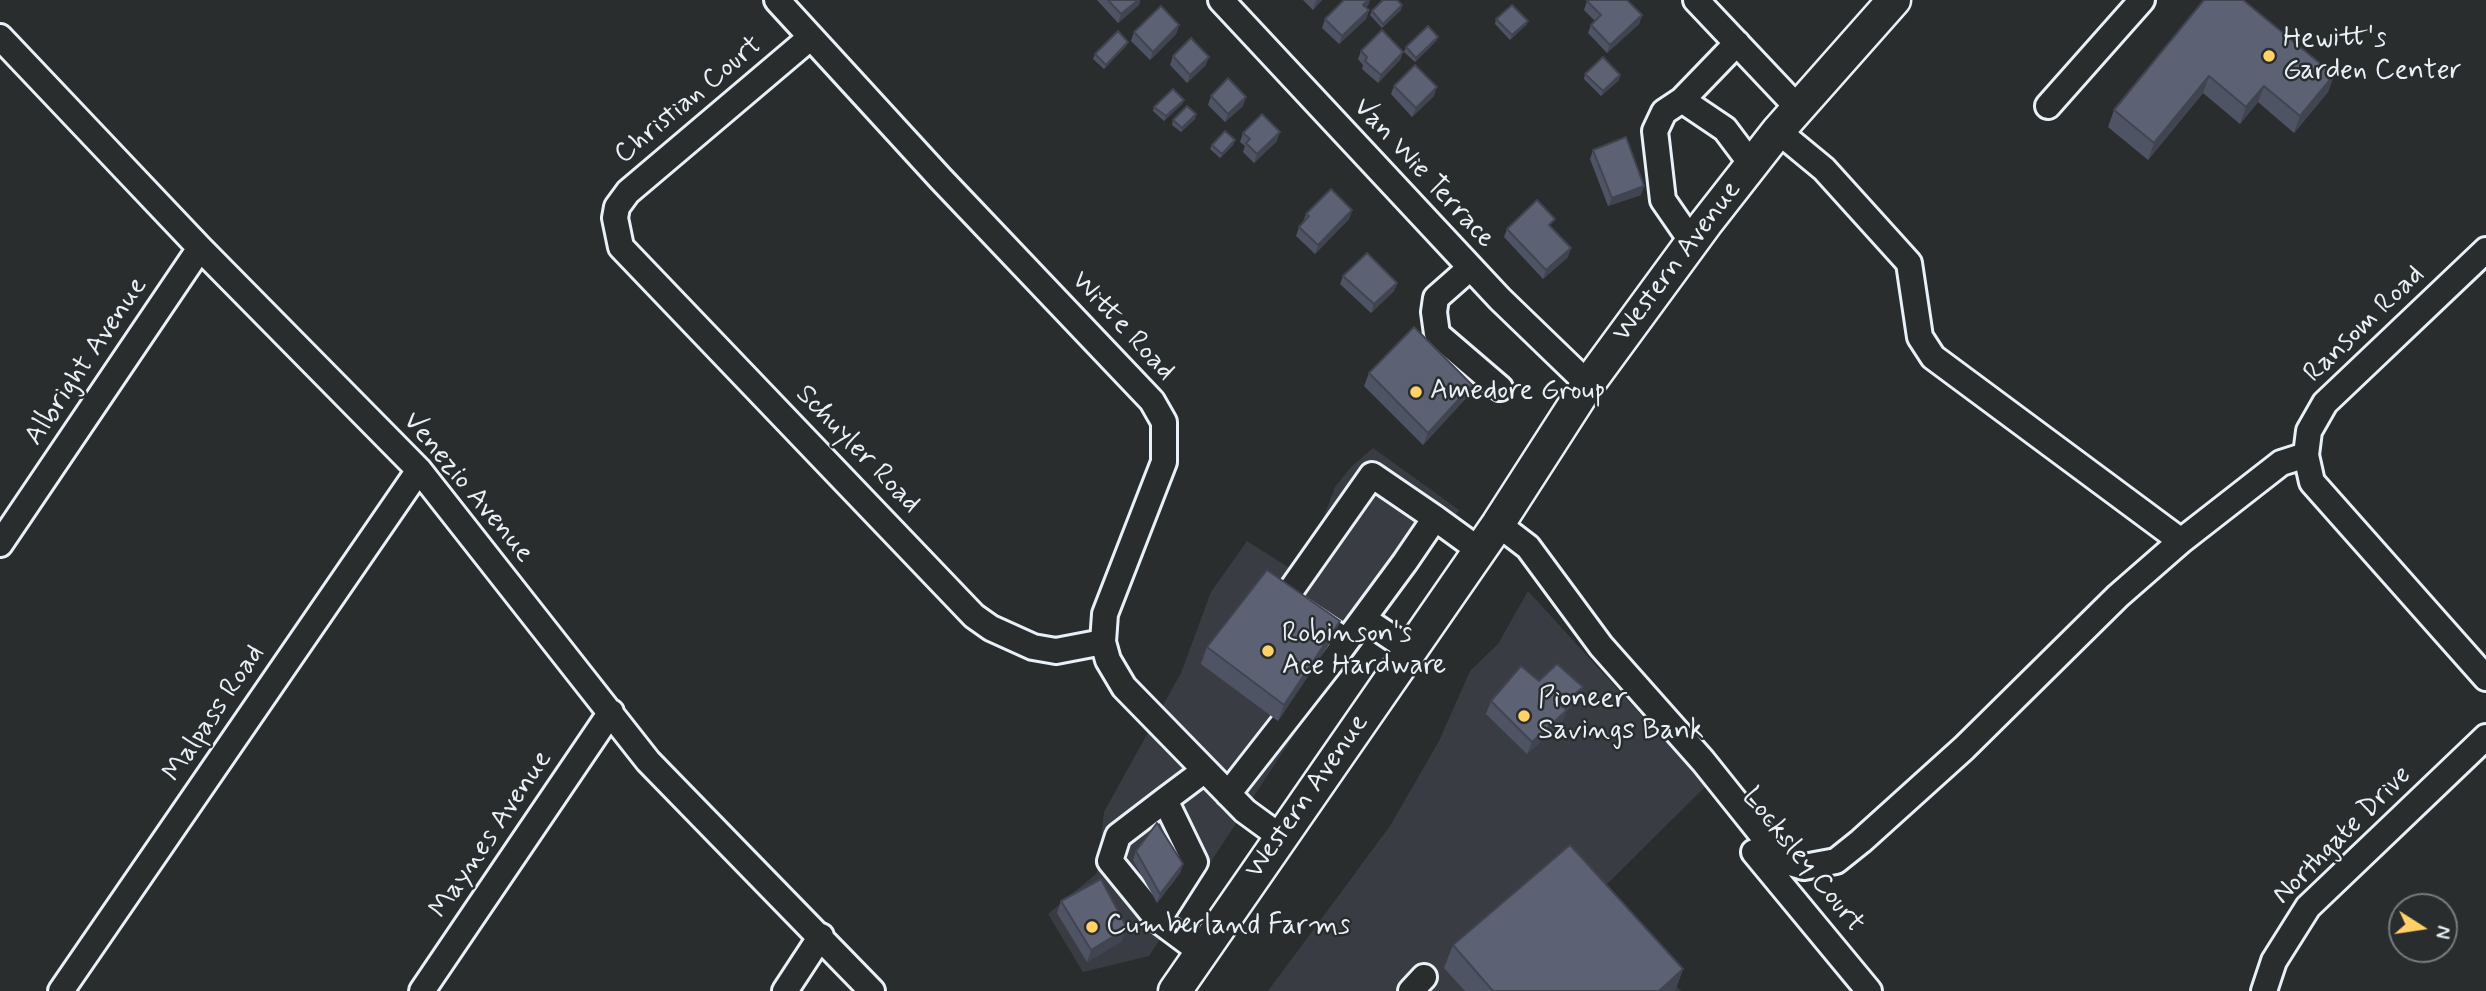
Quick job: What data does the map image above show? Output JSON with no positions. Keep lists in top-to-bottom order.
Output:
{
  "streets": {
    "main road": ["Western Avenue"],
    "street": [
      "Christian Court",
      "Van Wie Terrace",
      "Ransom Road",
      "Witte Road",
      "Albright Avenue",
      "Schuyler Road",
      "Venezio Avenue",
      "Malpass Road",
      "Maynes Avenue",
      "Northgate Drive",
      "Locksley Court"
    ]
  },
  "crossings": [
    ["Christian Court", "Witte Road"],
    ["Christian Court", "Schuyler Road"],
    ["Van Wie Terrace", "Western Avenue"],
    ["Western Avenue", "Witte Road"],
    ["Witte Road", "Schuyler Road"],
    ["Albright Avenue", "Venezio Avenue"],
    ["Venezio Avenue", "Malpass Road"],
    ["Venezio Avenue", "Maynes Avenue"]
  ],
  "places": [
    "Hewitt's Garden Center",
    "Amedore Group",
    "Robinson's Ace Hardware",
    "Pioneer Savings Bank",
    "Cumberland Farms"
  ],
  "north": "right"
}
